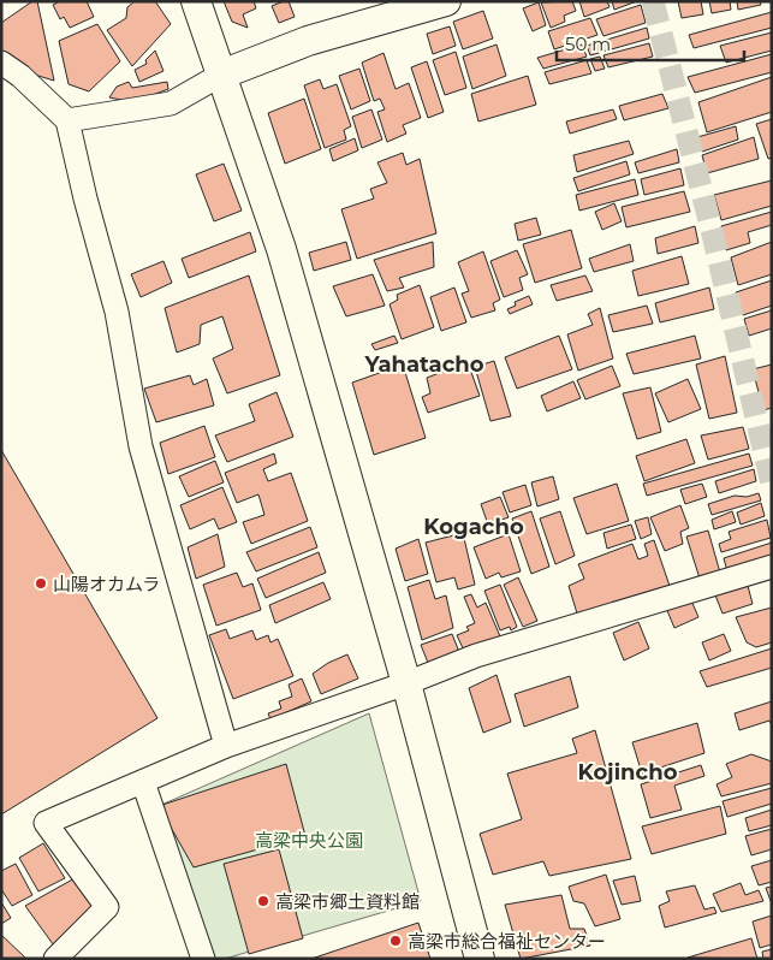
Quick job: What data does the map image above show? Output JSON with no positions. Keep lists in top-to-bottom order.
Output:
{
  "districts": ["Yahatacho", "Kogacho", "Kojincho"],
  "parks": ["高梁中央公園"],
  "places": ["山陽オカムラ", "高梁市郷土資料館", "高梁市総合福祉センター"],
  "scale_bar": "50 m"
}
